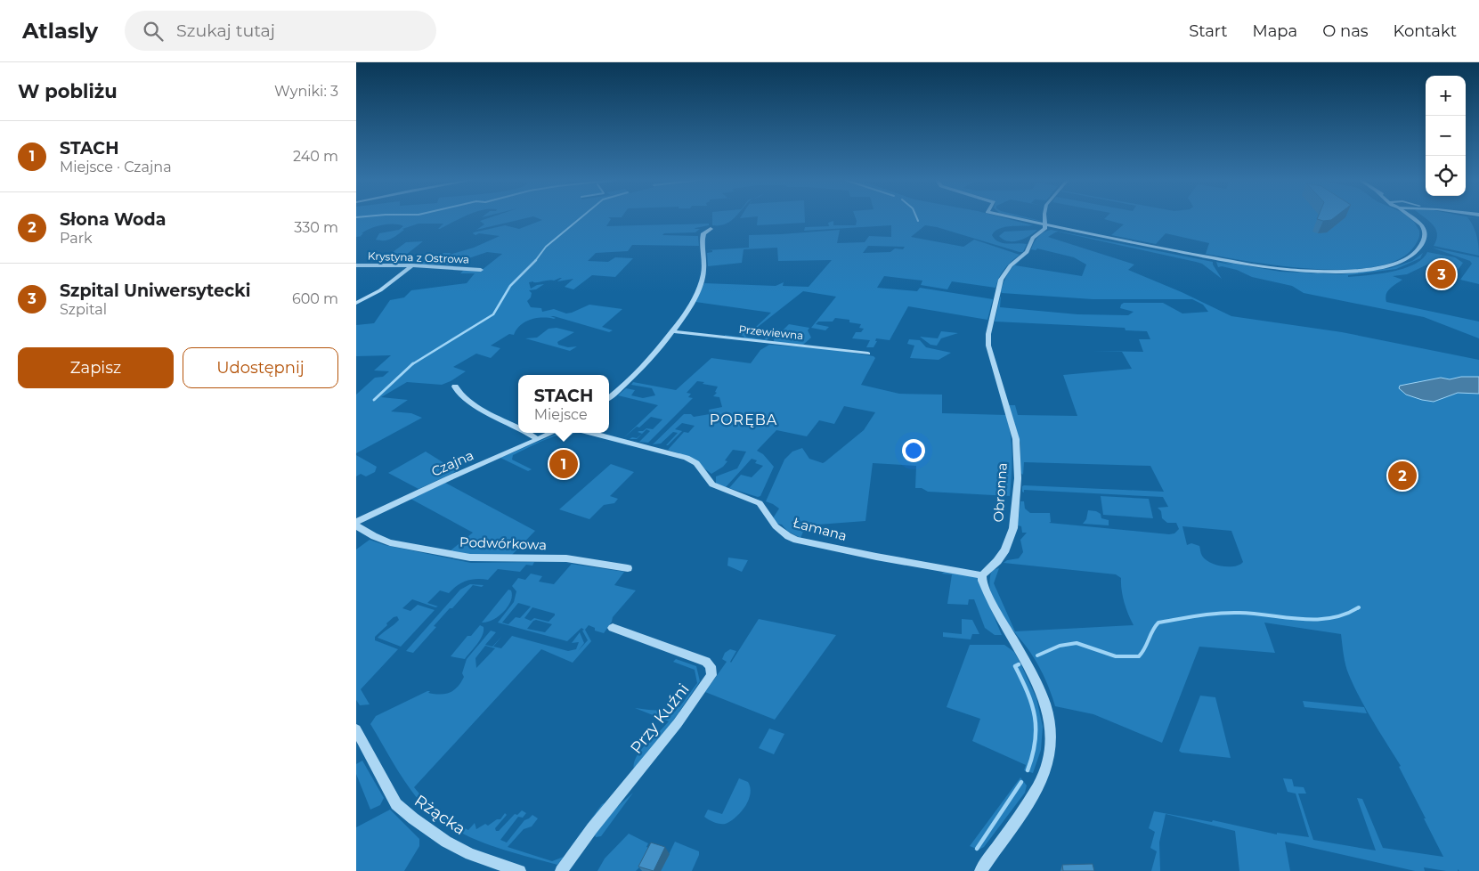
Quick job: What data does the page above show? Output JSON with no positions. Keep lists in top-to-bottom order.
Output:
{
  "streets": {
    "street": [
      "Krystyna z Ostrowa",
      "Przewiewna",
      "Czajna",
      "Obronna",
      "Łamana",
      "Podwórkowa",
      "Przy Kuźni",
      "Rżącka"
    ]
  },
  "crossings": [
    ["Czajna", "Podwórkowa"],
    ["Obronna", "Łamana"]
  ],
  "districts": ["PORĘBA"],
  "page": {
    "header": "Atlasly",
    "search": "Szukaj tutaj",
    "nav": [
      "Start",
      "Mapa",
      "O nas",
      "Kontakt"
    ],
    "heading": ["W pobliżu", "Wyniki: 3"],
    "map_buttons": ["+", "−"],
    "list": [
      {
        "mark": "1",
        "name": "STACH",
        "note": "Miejsce · Czajna",
        "value": "240 m"
      },
      {
        "mark": "2",
        "name": "Słona Woda",
        "note": "Park",
        "value": "330 m"
      },
      {
        "mark": "3",
        "name": "Szpital Uniwersytecki",
        "note": "Szpital",
        "value": "600 m"
      }
    ],
    "pins": ["3", "1", "2"],
    "buttons": ["Zapisz", "Udostępnij"],
    "popup": ["STACH", "Miejsce"]
  }
}
